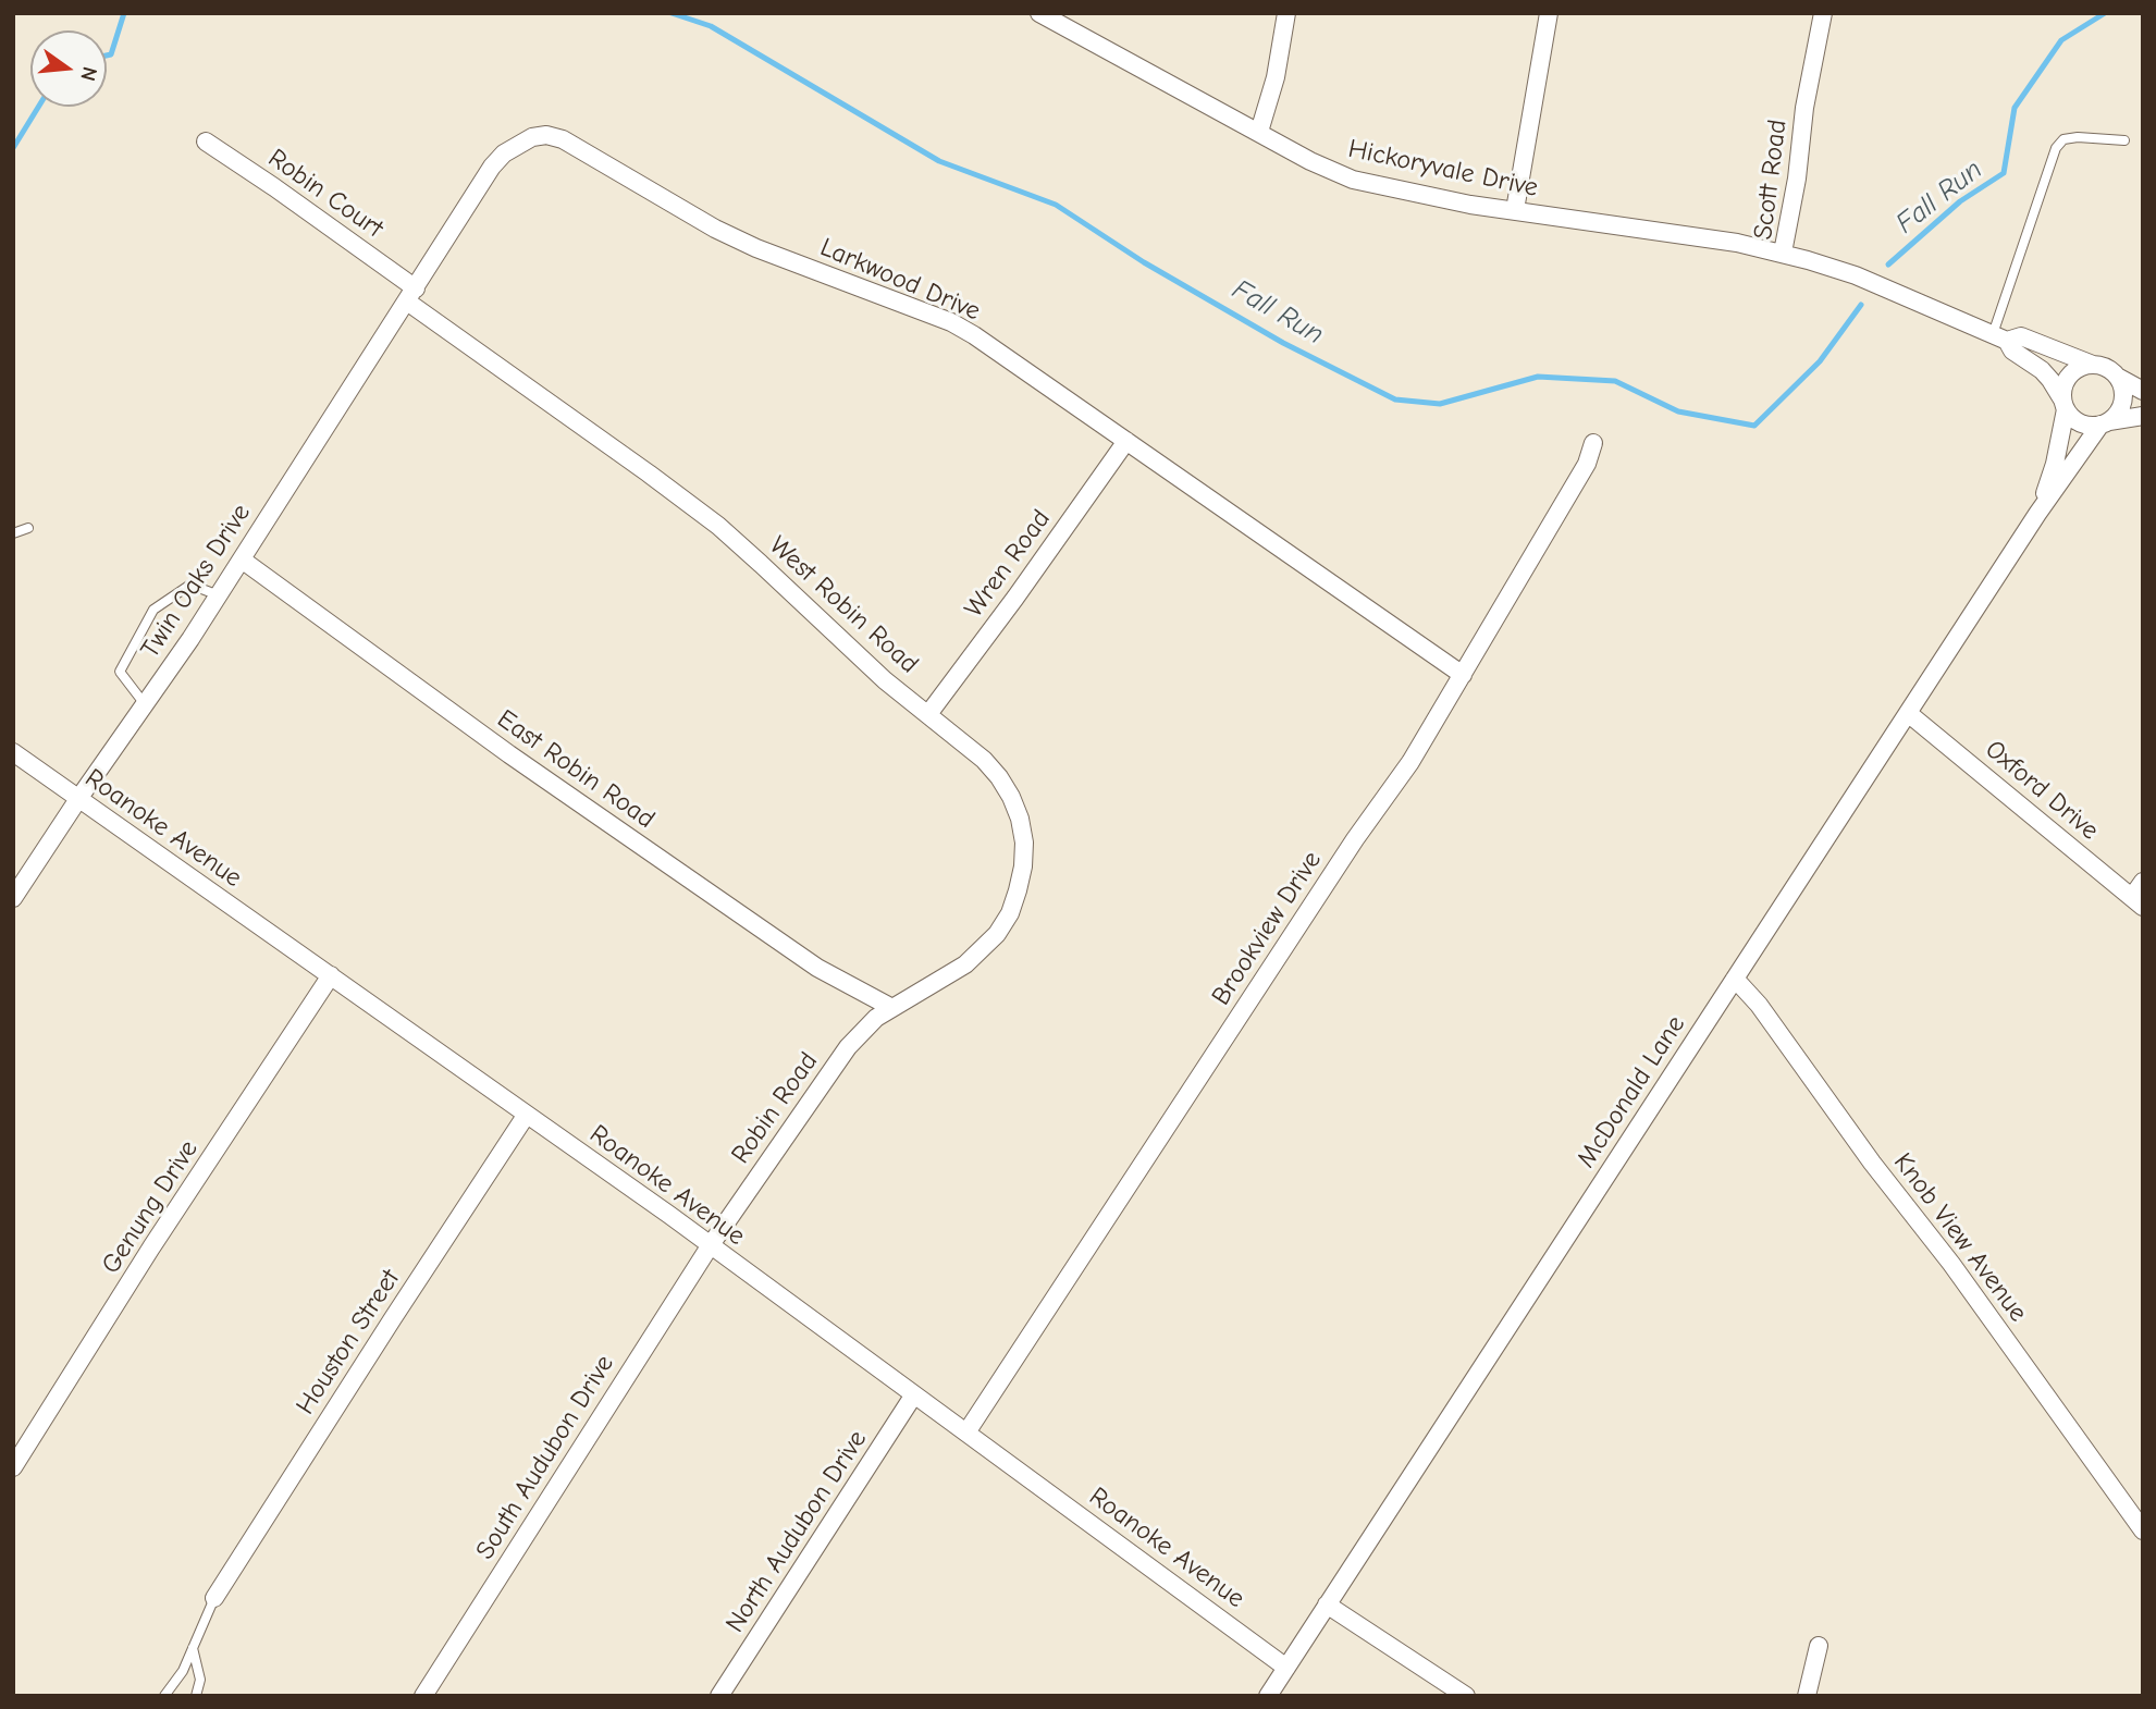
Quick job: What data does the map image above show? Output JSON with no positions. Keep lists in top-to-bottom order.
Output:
{
  "streets": {
    "street": [
      "Hickoryvale Drive",
      "Scott Road",
      "Robin Court",
      "Larkwood Drive",
      "Wren Road",
      "Twin Oaks Drive",
      "West Robin Road",
      "East Robin Road",
      "Oxford Drive",
      "Roanoke Avenue",
      "Brookview Drive",
      "McDonald Lane",
      "Robin Road",
      "Genung Drive",
      "Knob View Avenue",
      "Houston Street",
      "South Audubon Drive",
      "North Audubon Drive"
    ]
  },
  "crossings": [
    ["Hickoryvale Drive", "Scott Road"],
    ["Scott Road", "McDonald Lane"],
    ["Robin Court", "Larkwood Drive"],
    ["Robin Court", "Twin Oaks Drive"],
    ["Robin Court", "West Robin Road"],
    ["Larkwood Drive", "Wren Road"],
    ["Larkwood Drive", "Twin Oaks Drive"],
    ["Larkwood Drive", "West Robin Road"],
    ["Larkwood Drive", "Brookview Drive"],
    ["Wren Road", "West Robin Road"],
    ["Twin Oaks Drive", "West Robin Road"],
    ["Twin Oaks Drive", "East Robin Road"],
    ["Twin Oaks Drive", "Roanoke Avenue"],
    ["West Robin Road", "East Robin Road"],
    ["West Robin Road", "Robin Road"],
    ["East Robin Road", "Robin Road"],
    ["Oxford Drive", "McDonald Lane"],
    ["Roanoke Avenue", "Brookview Drive"],
    ["Roanoke Avenue", "McDonald Lane"],
    ["Roanoke Avenue", "Robin Road"],
    ["Roanoke Avenue", "Genung Drive"],
    ["Roanoke Avenue", "Houston Street"],
    ["Roanoke Avenue", "South Audubon Drive"],
    ["Roanoke Avenue", "North Audubon Drive"],
    ["McDonald Lane", "Knob View Avenue"],
    ["Robin Road", "South Audubon Drive"]
  ],
  "water": ["Fall Run"],
  "north": "right"
}
